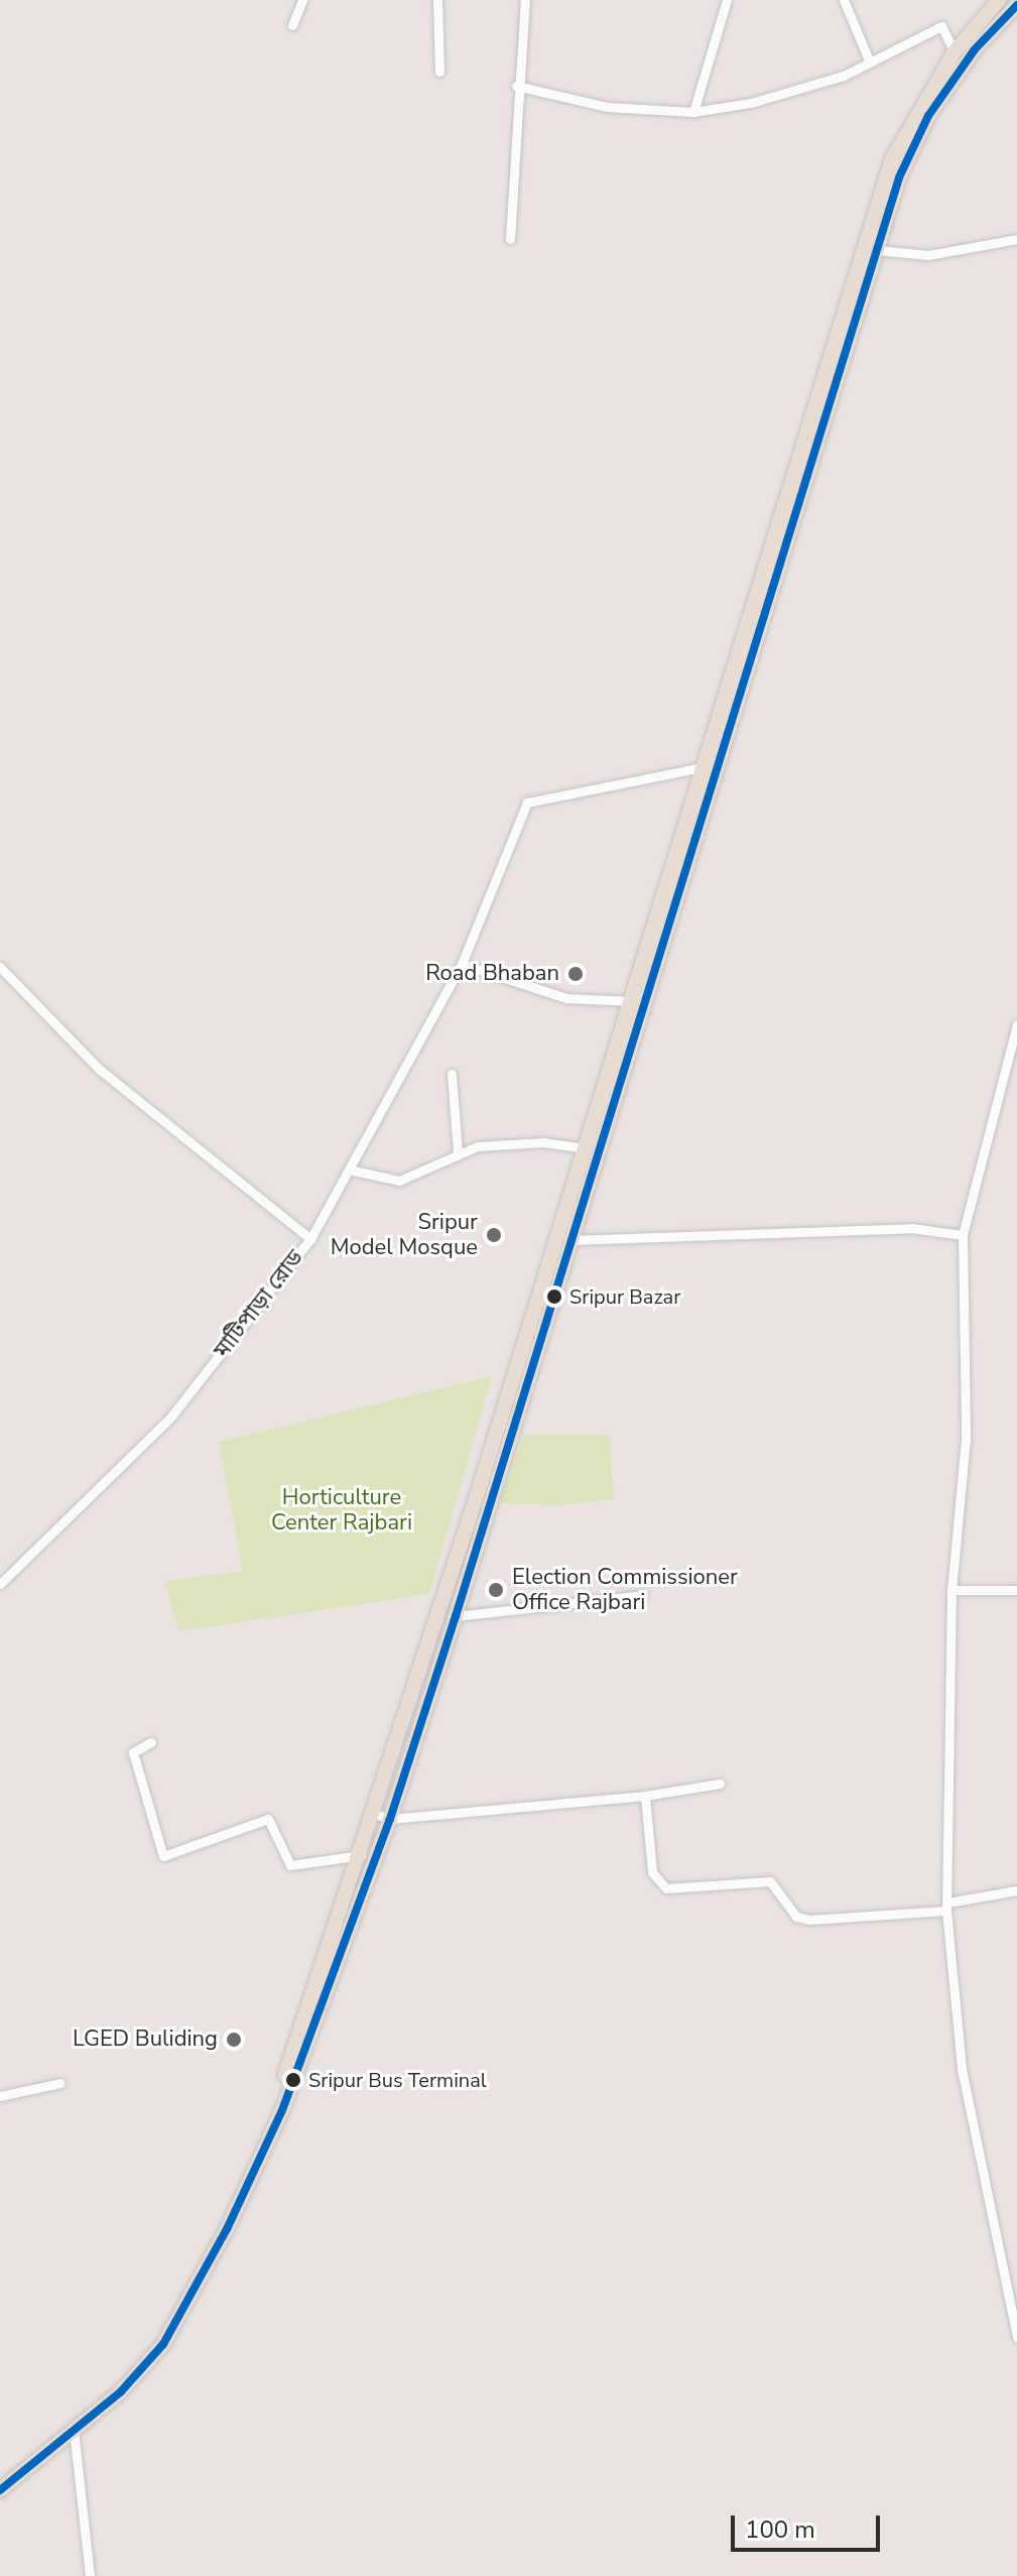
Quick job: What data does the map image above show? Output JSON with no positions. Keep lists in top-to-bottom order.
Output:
{
  "streets": {
    "street": ["মাটিপাড়া রোড"]
  },
  "parks": ["Horticulture Center Rajbari"],
  "places": [
    "Road Bhaban",
    "Sripur Model Mosque",
    "Sripur Bazar",
    "Election Commissioner Office Rajbari",
    "LGED Buliding",
    "Sripur Bus Terminal"
  ],
  "scale_bar": "100 m"
}
